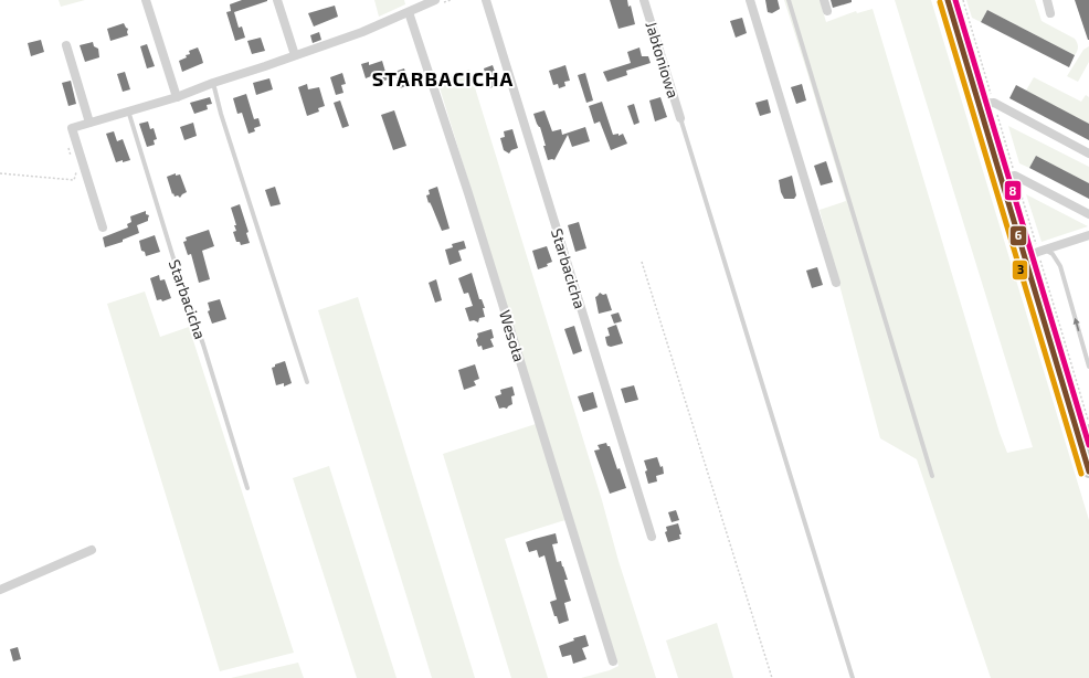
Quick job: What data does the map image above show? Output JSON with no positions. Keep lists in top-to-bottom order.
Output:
{
  "streets": {
    "street": ["Jabłoniowa", "Starbacicha", "Wesoła"]
  },
  "districts": ["STARBACICHA"],
  "lines": ["transit line 6", "transit line 8", "transit line 3"]
}
